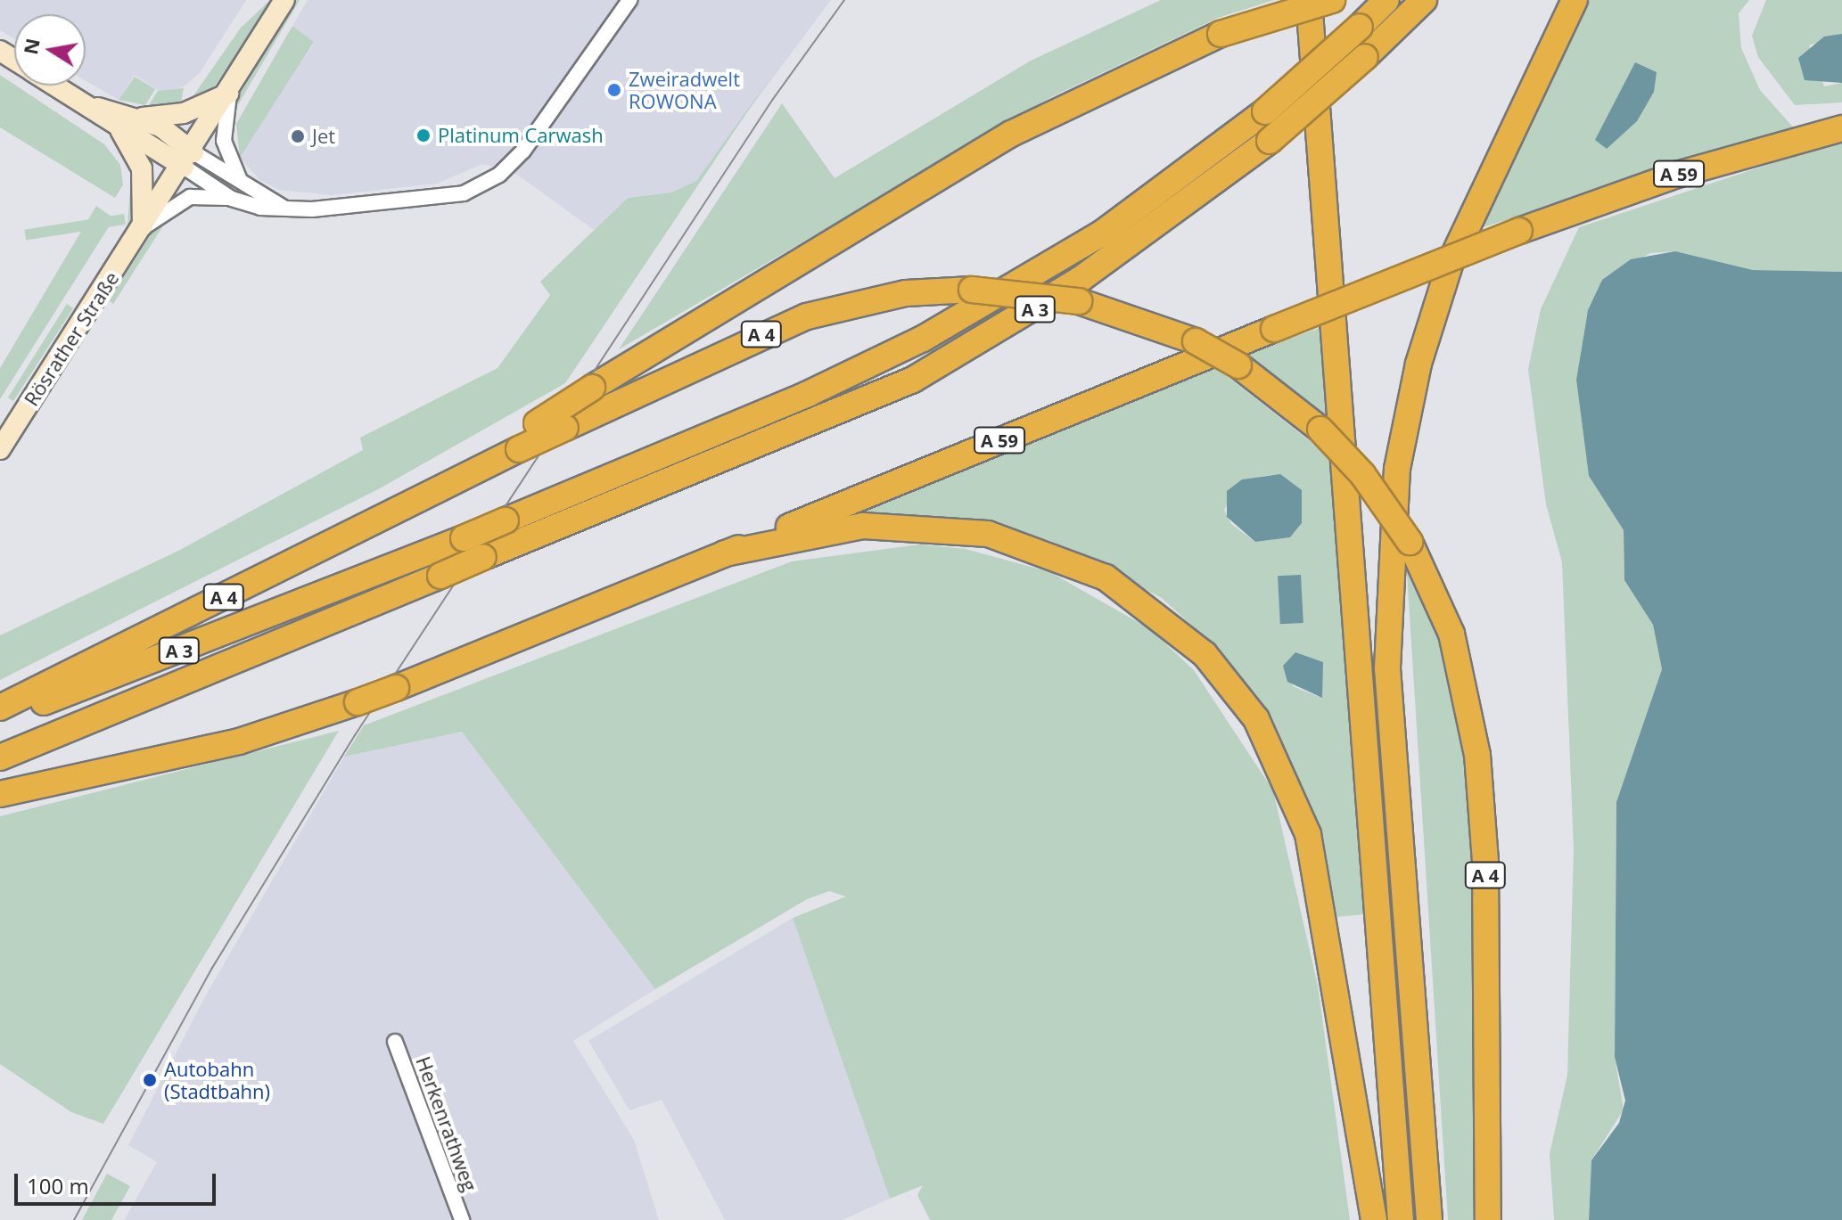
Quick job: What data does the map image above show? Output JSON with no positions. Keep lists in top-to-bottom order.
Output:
{
  "streets": {
    "highway": ["A 59", "A 3", "A 4"],
    "main road": ["Rösrather Straße"],
    "street": ["Herkenrathweg"]
  },
  "places": [
    "Zweiradwelt ROWONA",
    "Platinum Carwash",
    "Jet",
    "Autobahn (Stadtbahn)"
  ],
  "scale_bar": "100 m",
  "north": "left"
}
